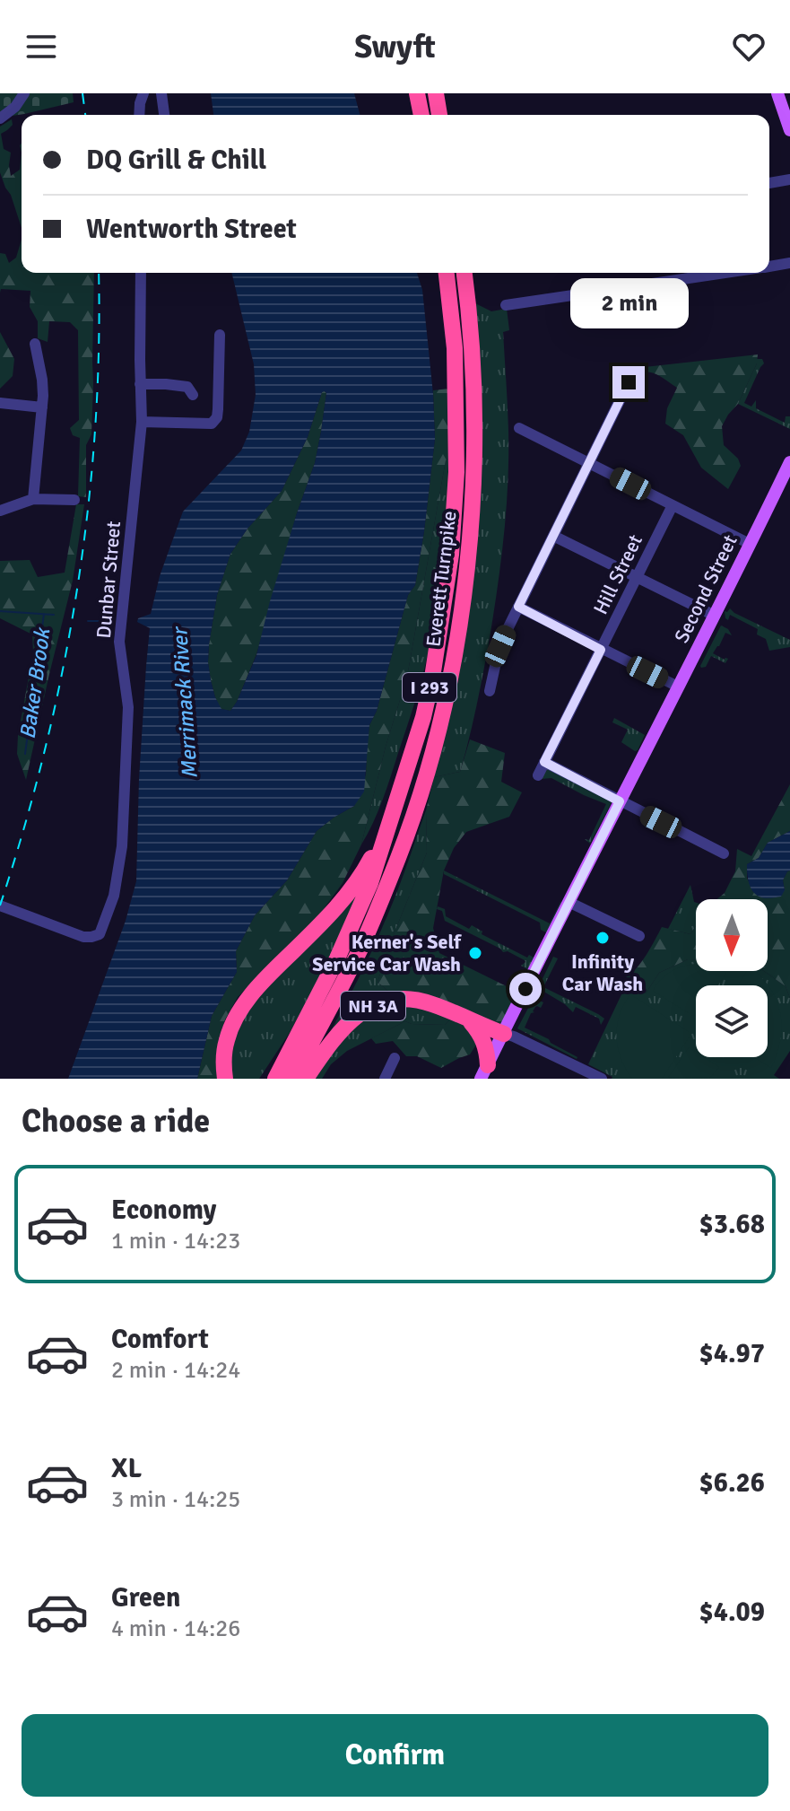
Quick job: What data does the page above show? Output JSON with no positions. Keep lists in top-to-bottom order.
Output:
{
  "streets": {
    "highway": ["Everett Turnpike", "I 293", "NH 3A"],
    "main road": ["Second Street"],
    "street": ["Hill Street", "Dunbar Street"]
  },
  "water": ["Baker Brook", "Merrimack River"],
  "places": ["Infinity Car Wash", "Kerner's Self Service Car Wash"],
  "north": "bottom",
  "page": {
    "header": "Swyft",
    "banner": ["DQ Grill & Chill", "Wentworth Street"],
    "bubble": "2 min",
    "heading": "Choose a ride",
    "list": [
      {
        "name": "Economy",
        "note": "1 min · 14:23",
        "value": "$3.68"
      },
      {
        "name": "Comfort",
        "note": "2 min · 14:24",
        "value": "$4.97"
      },
      {
        "name": "XL",
        "note": "3 min · 14:25",
        "value": "$6.26"
      },
      {
        "name": "Green",
        "note": "4 min · 14:26",
        "value": "$4.09"
      }
    ],
    "buttons": "Confirm"
  }
}
